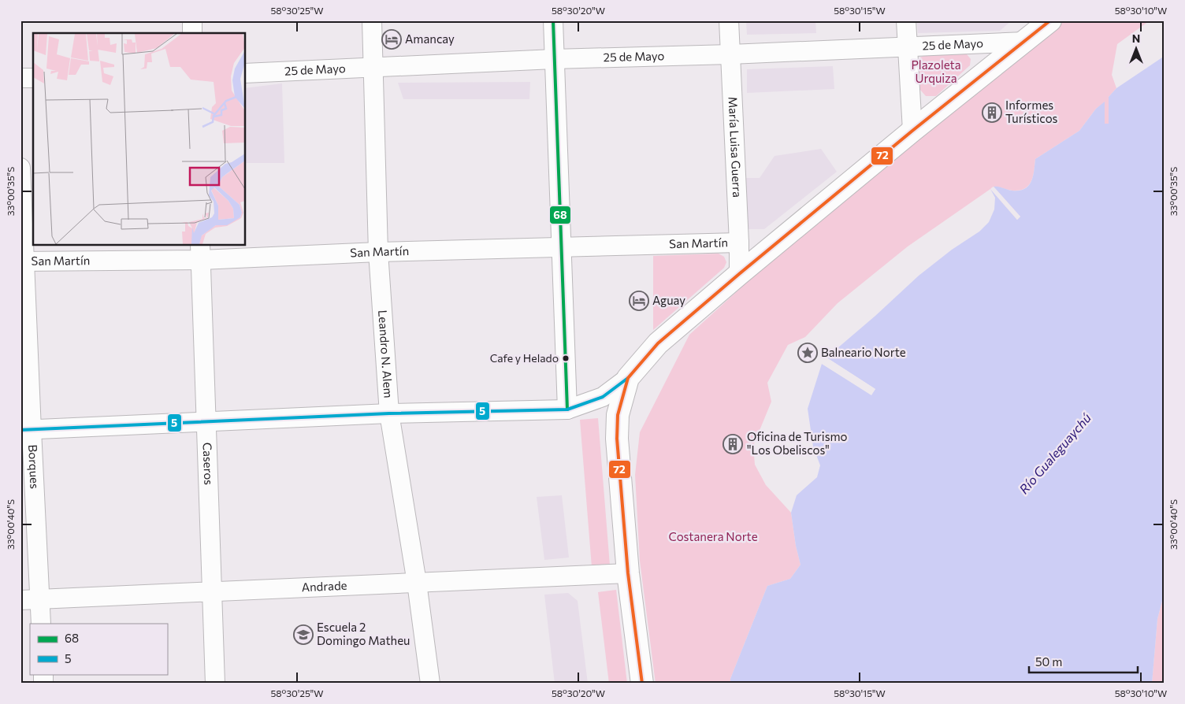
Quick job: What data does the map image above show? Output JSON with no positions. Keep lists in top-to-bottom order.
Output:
{
  "streets": {
    "street": [
      "25 de Mayo",
      "María Luisa Guerra",
      "San Martín",
      "Leandro N. Alem",
      "Caseros",
      "Borques",
      "Andrade"
    ]
  },
  "crossings": [
    ["25 de Mayo", "María Luisa Guerra"],
    ["25 de Mayo", "Leandro N. Alem"],
    ["María Luisa Guerra", "San Martín"],
    ["San Martín", "Leandro N. Alem"],
    ["San Martín", "Caseros"],
    ["San Martín", "Borques"],
    ["Leandro N. Alem", "Andrade"],
    ["Caseros", "Andrade"],
    ["Borques", "Andrade"]
  ],
  "water": ["Río Gualeguaychú"],
  "parks": ["Plazoleta Urquiza", "Costanera Norte"],
  "places": {
    "hotel": ["Amancay", "Aguay"],
    "building": ["Informes Turísticos", "Oficina de Turismo \"Los Obeliscos\""],
    "place": ["Balneario Norte"],
    "other": ["Cafe y Helado"],
    "school or university": ["Escuela 2 Domingo Matheu"]
  },
  "lines": ["transit line 68", "transit line 72", "transit line 5"],
  "legend": ["68", "5"],
  "scale_bar": "50 m",
  "north": "top",
  "coordinates": [
    "58°30'25\"W",
    "58°30'20\"W",
    "58°30'15\"W",
    "58°30'10\"W",
    "33°00'35\"S",
    "33°00'40\"S"
  ]
}
